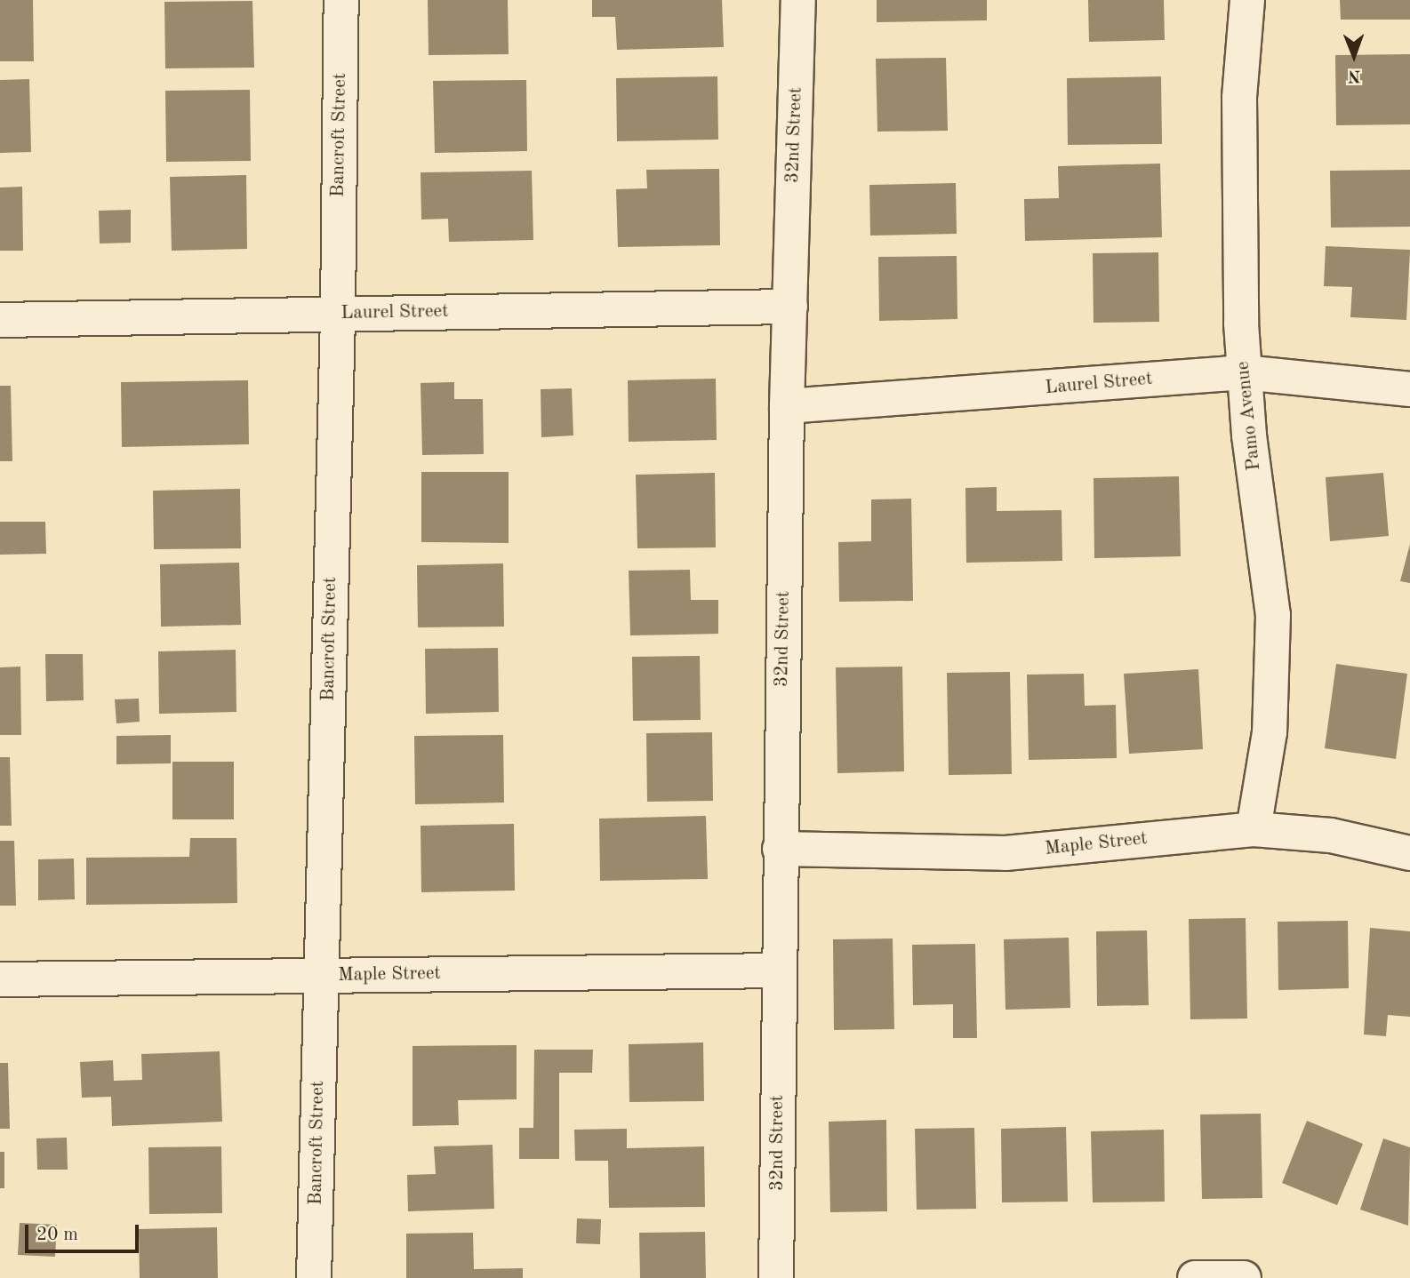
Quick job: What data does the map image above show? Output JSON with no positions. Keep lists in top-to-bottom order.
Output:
{
  "streets": {
    "street": [
      "Bancroft Street",
      "32nd Street",
      "Laurel Street",
      "Pamo Avenue",
      "Maple Street"
    ]
  },
  "crossings": [
    ["Bancroft Street", "Laurel Street"],
    ["Bancroft Street", "Maple Street"],
    ["32nd Street", "Laurel Street"],
    ["32nd Street", "Maple Street"],
    ["Laurel Street", "Pamo Avenue"],
    ["Pamo Avenue", "Maple Street"]
  ],
  "scale_bar": "20 m",
  "north": "bottom"
}
